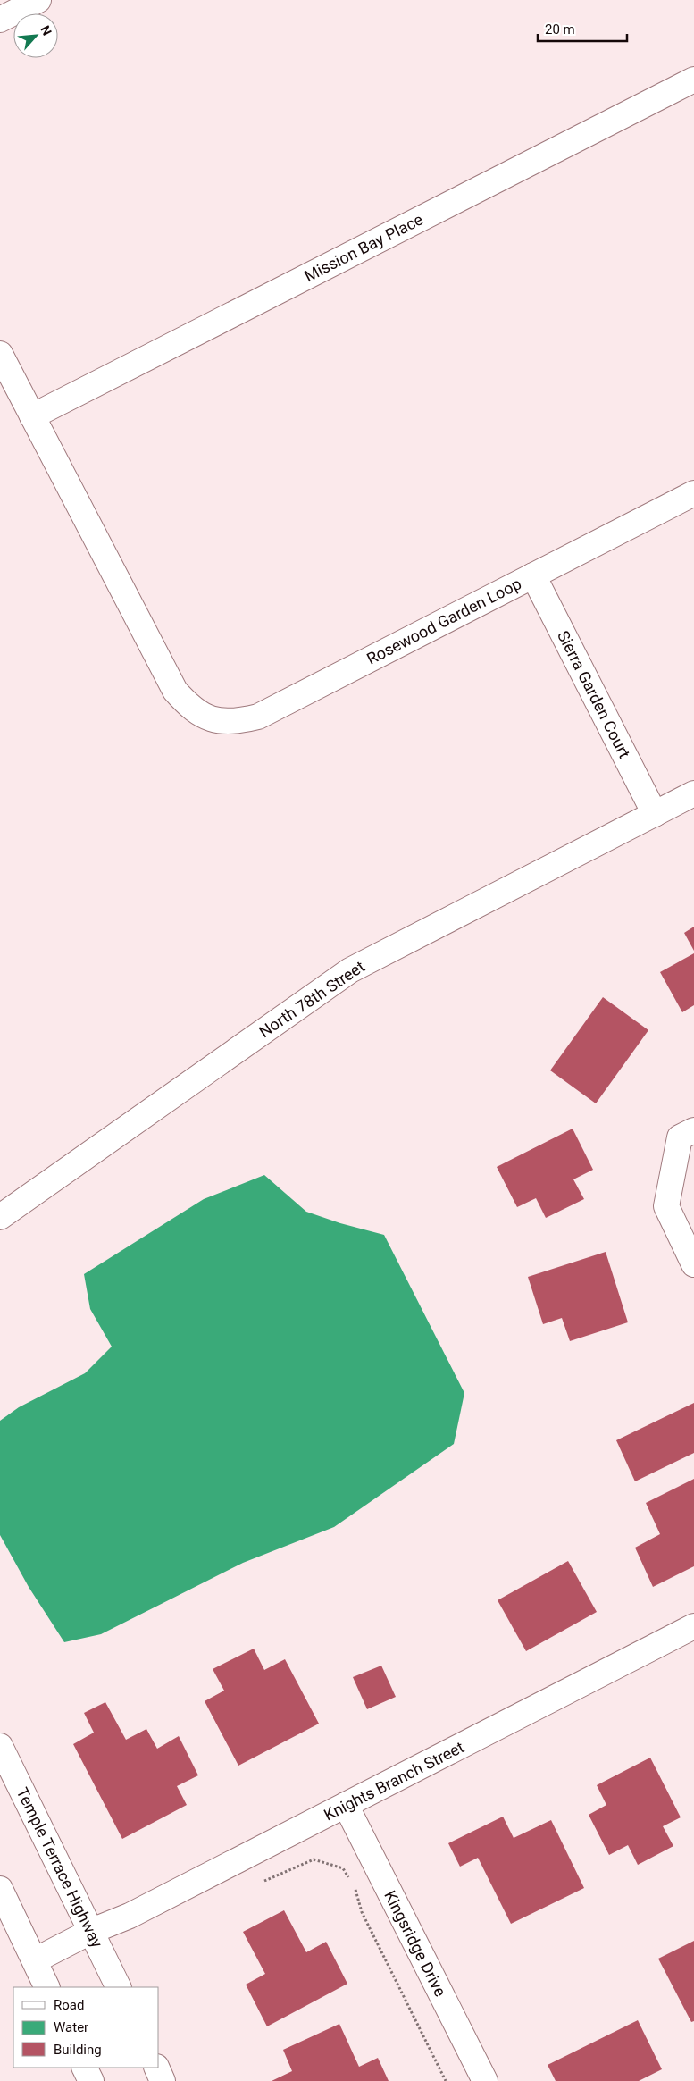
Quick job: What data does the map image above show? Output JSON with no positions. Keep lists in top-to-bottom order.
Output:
{
  "streets": {
    "street": [
      "Mission Bay Place",
      "Rosewood Garden Loop",
      "Sierra Garden Court",
      "North 78th Street",
      "Knights Branch Street",
      "Temple Terrace Highway",
      "Kingsridge Drive"
    ]
  },
  "crossings": [
    ["Mission Bay Place", "Rosewood Garden Loop"],
    ["Rosewood Garden Loop", "Sierra Garden Court"],
    ["Sierra Garden Court", "North 78th Street"],
    ["Knights Branch Street", "Temple Terrace Highway"],
    ["Knights Branch Street", "Kingsridge Drive"]
  ],
  "legend": ["Road", "Water", "Building"],
  "scale_bar": "20 m",
  "north": "top right"
}
